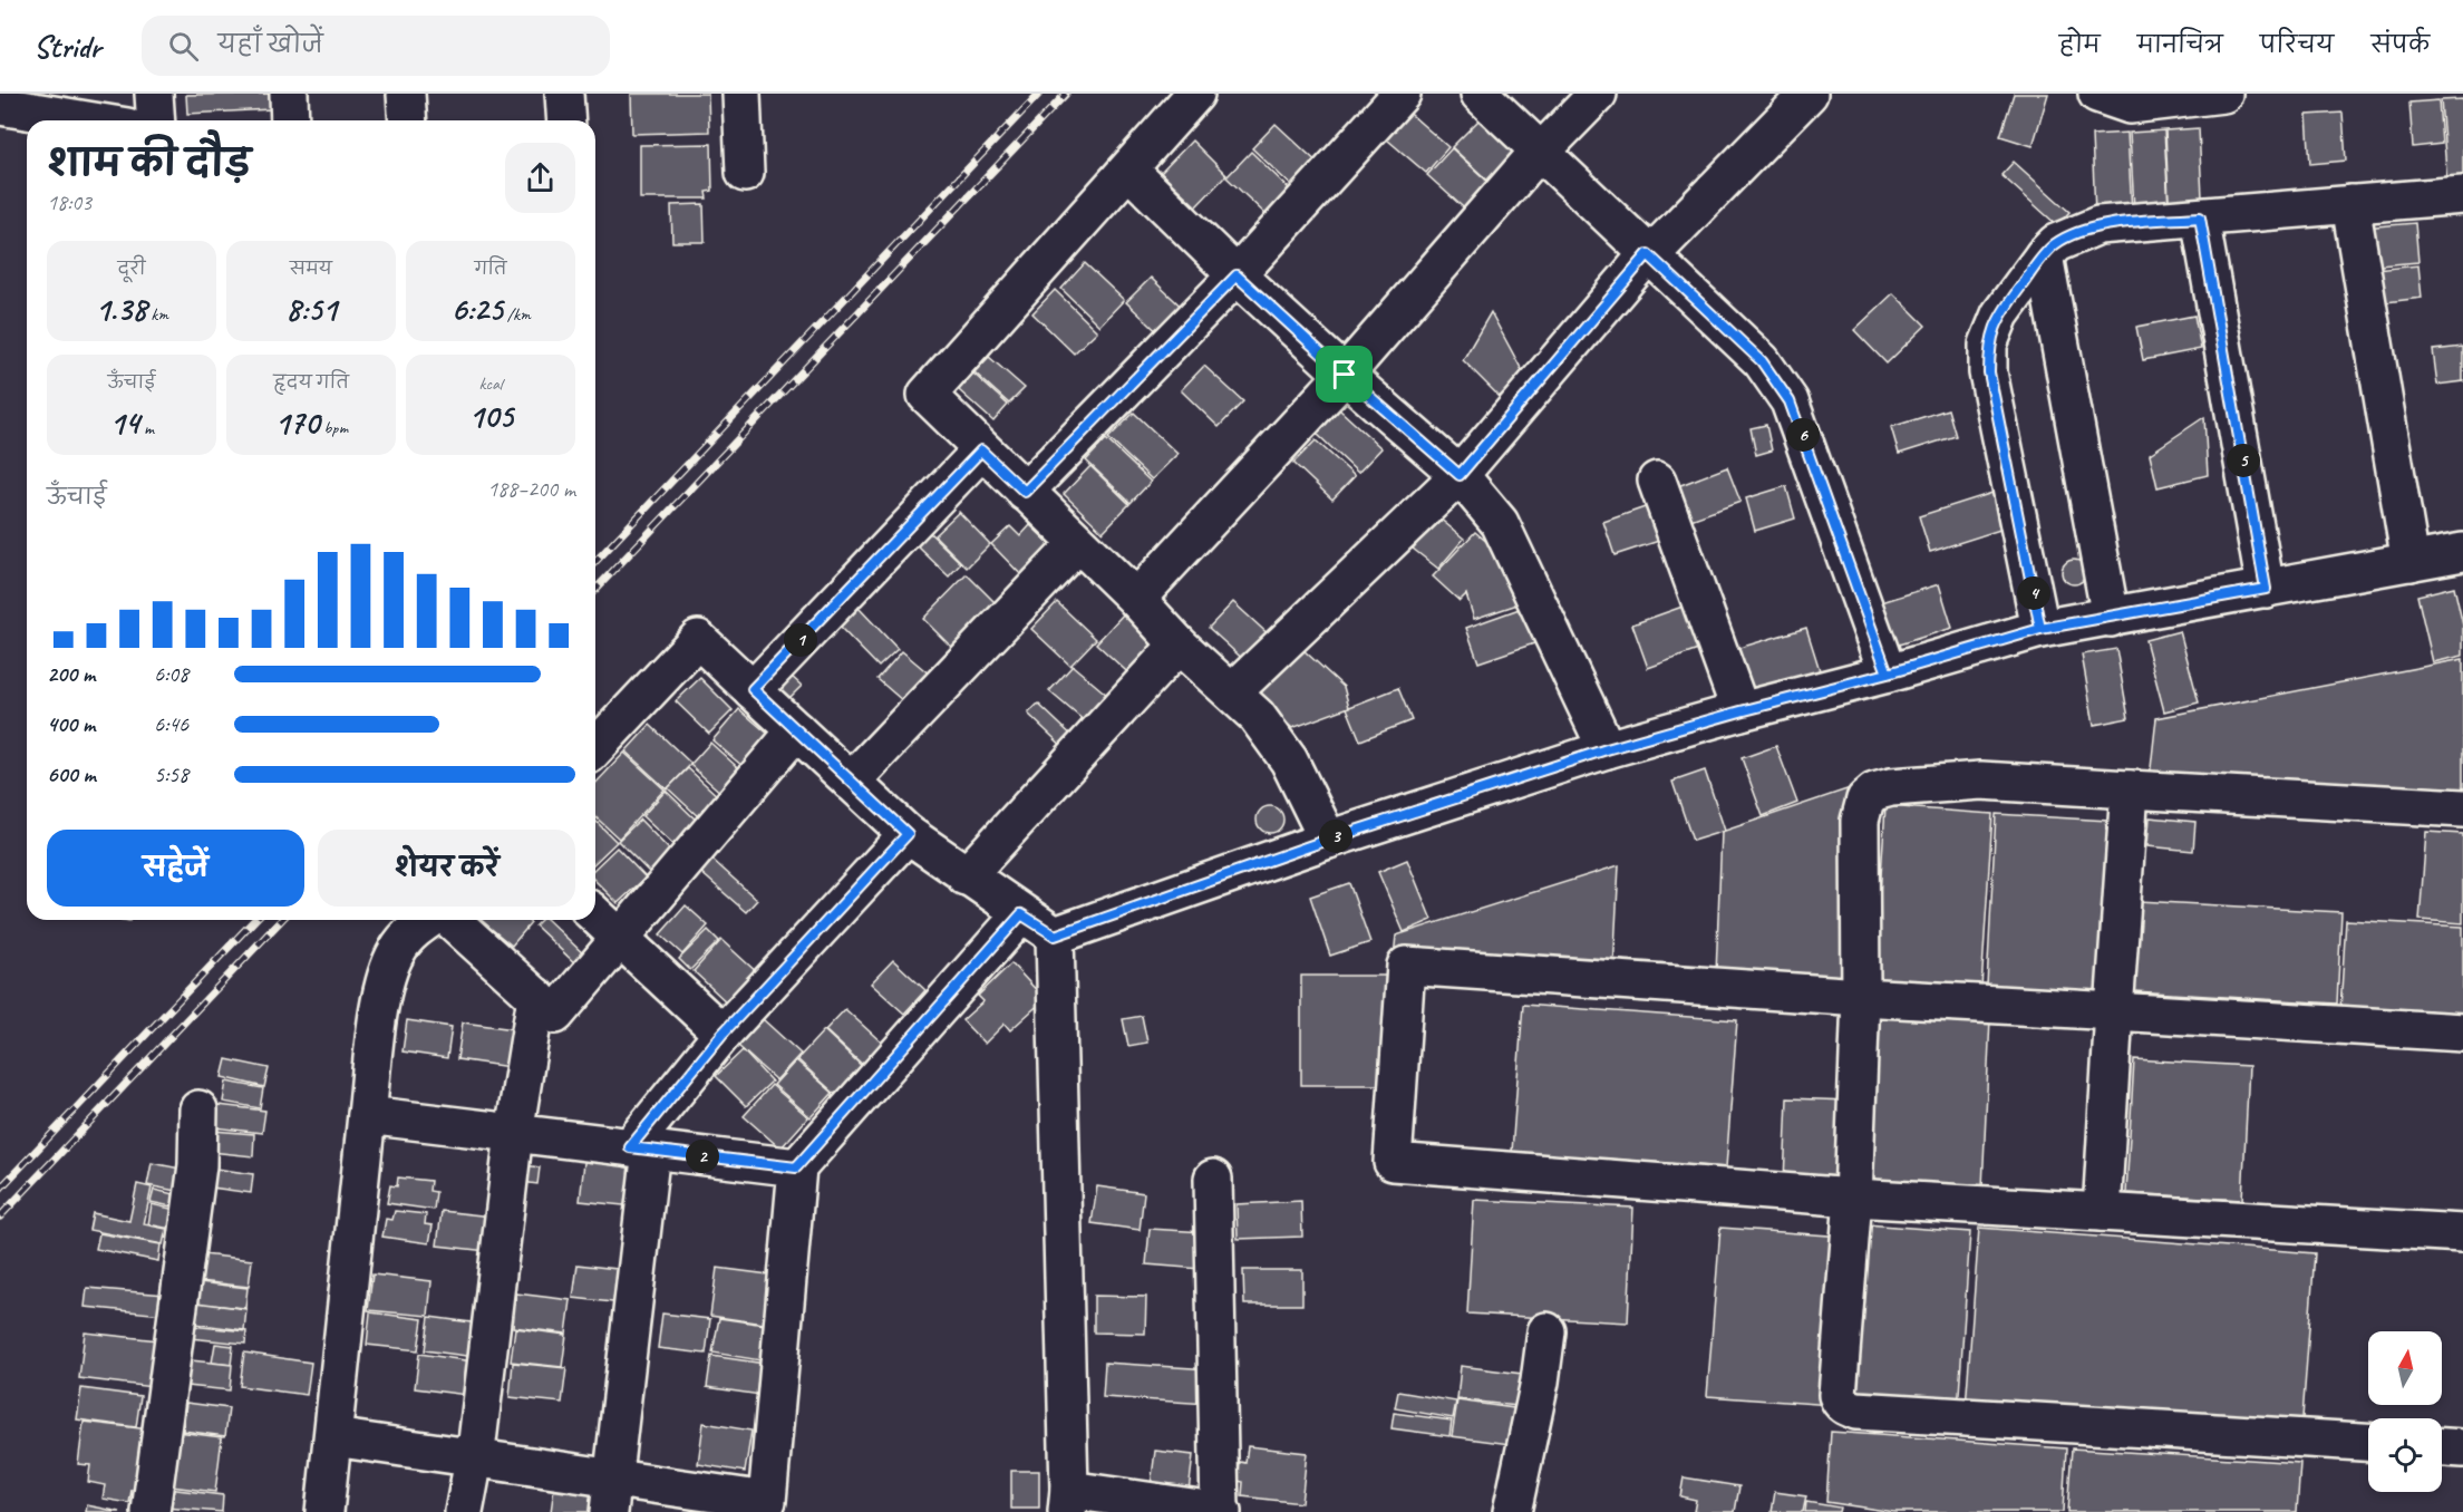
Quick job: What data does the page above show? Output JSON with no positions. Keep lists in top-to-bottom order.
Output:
{
  "north": "top",
  "page": {
    "header": "Stridr",
    "search": "यहाँ खोजें",
    "nav": [
      "होम",
      "मानचित्र",
      "परिचय",
      "संपर्क"
    ],
    "heading": ["शाम की दौड़", "18:03"],
    "stats": [
      ["दूरी", "1.38 km"],
      ["समय", "8:51"],
      ["गति", "6:25 /km"],
      ["ऊँचाई", "14 m"],
      ["हृदय गति", "170 bpm"],
      ["kcal", "105"]
    ],
    "pins": [
      "6",
      "5",
      "4",
      "1",
      "3",
      "2"
    ],
    "chart": ["ऊँचाई", "188–200 m"],
    "list": [
      {
        "name": "200 m",
        "note": "6:08"
      },
      {
        "name": "400 m",
        "note": "6:46"
      },
      {
        "name": "600 m",
        "note": "5:58"
      }
    ],
    "buttons": ["सहेजें", "शेयर करें"]
  }
}
